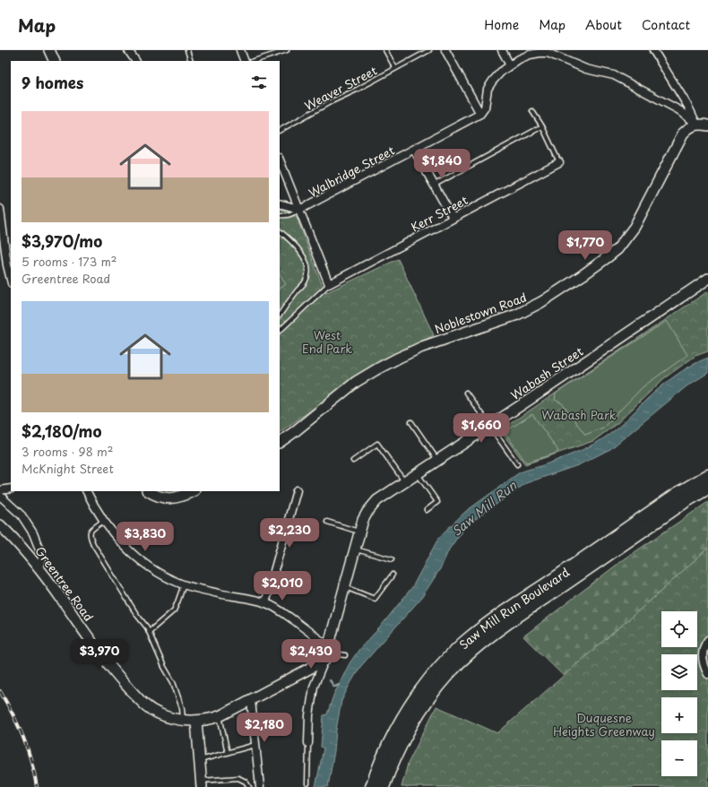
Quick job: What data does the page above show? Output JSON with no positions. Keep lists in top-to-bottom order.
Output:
{
  "streets": {
    "highway": ["Saw Mill Run Boulevard"],
    "main road": ["Noblestown Road", "Wabash Street", "Greentree Road"],
    "street": ["Walbridge Street", "Kerr Street"],
    "lane": ["Weaver Street"]
  },
  "crossings": [
    ["Wabash Street", "Greentree Road"]
  ],
  "water": ["Saw Mill Run"],
  "parks": ["West End Park", "Wabash Park", "Duquesne Heights Greenway"],
  "page": {
    "header": "Map",
    "nav": [
      "Home",
      "Map",
      "About",
      "Contact"
    ],
    "heading": "9 homes",
    "list": [
      {
        "name": "$3,970/mo",
        "note": "5 rooms · 173 m² · Greentree Road"
      },
      {
        "name": "$2,180/mo",
        "note": "3 rooms · 98 m² · McKnight Street"
      }
    ],
    "price": [
      "$1,840",
      "$1,770",
      "$1,660",
      "$2,230",
      "$3,830",
      "$2,010",
      "$3,970",
      "$2,430",
      "$2,180"
    ],
    "map_buttons": ["+", "−"]
  }
}
